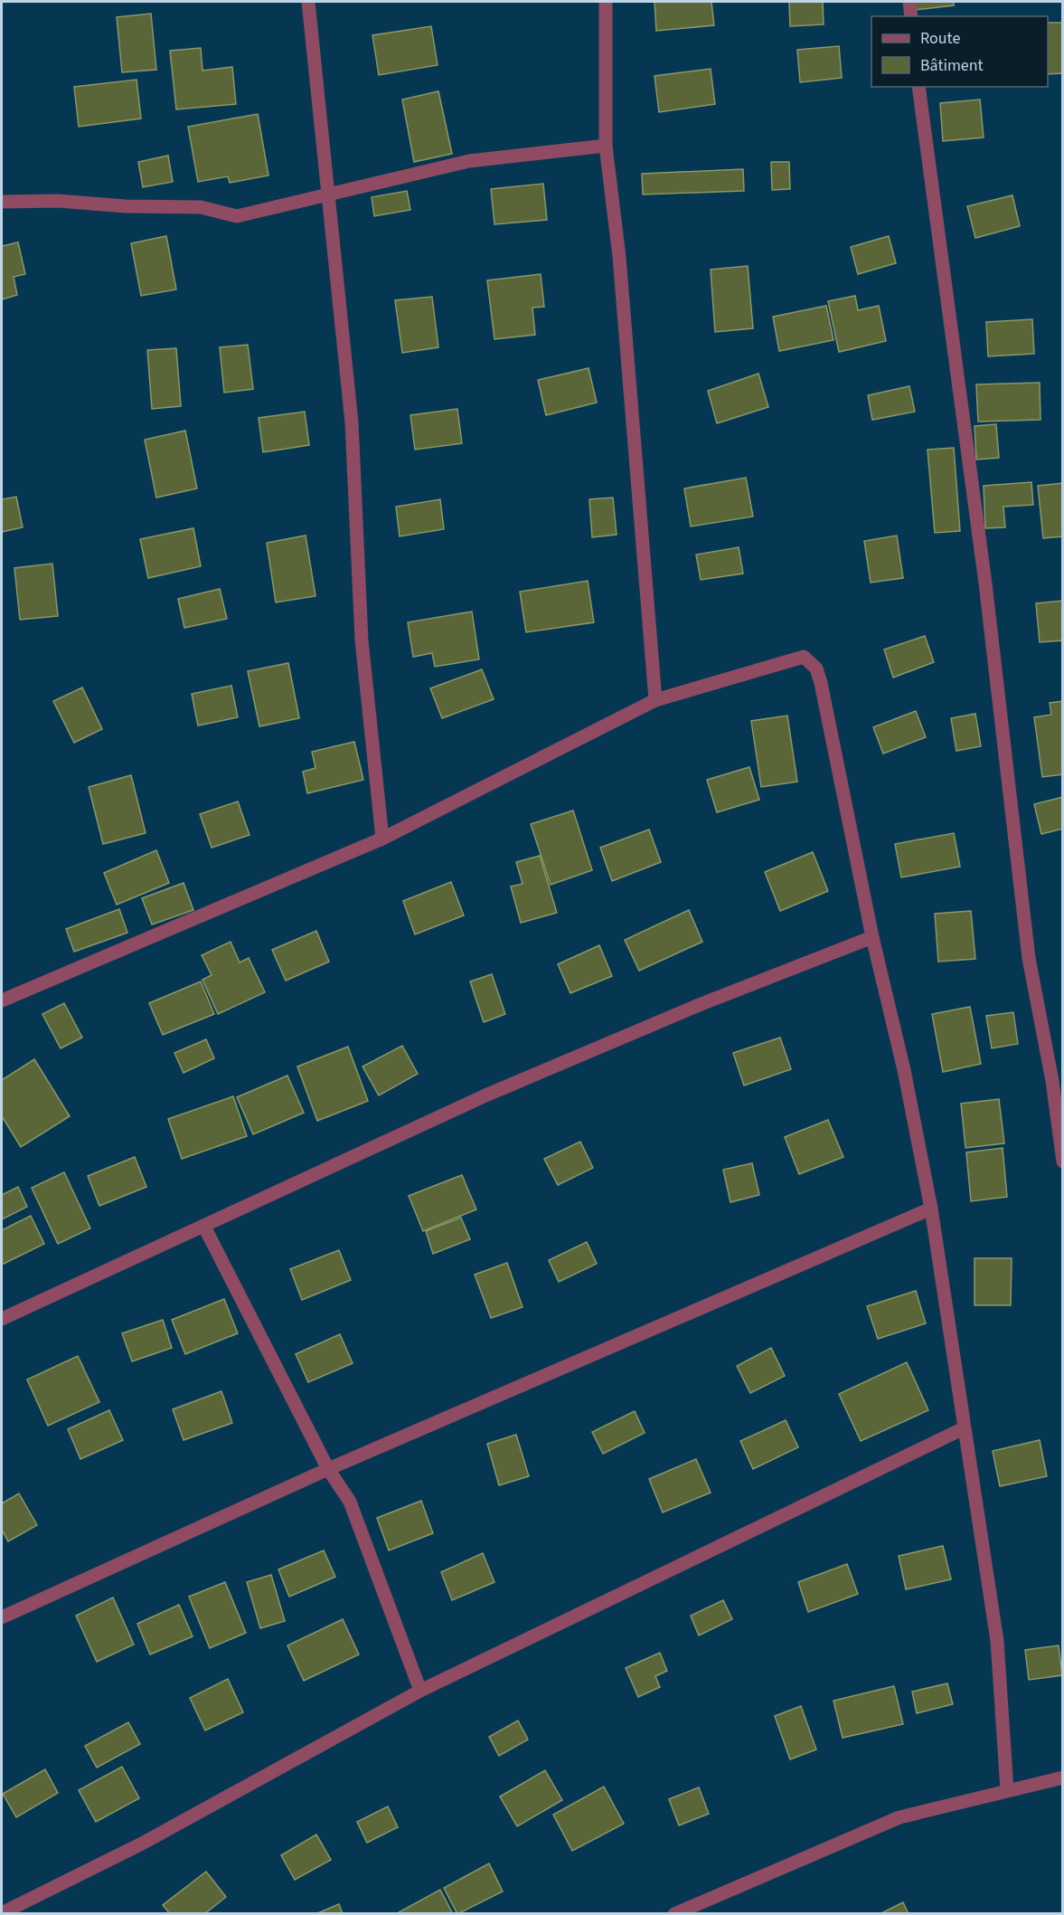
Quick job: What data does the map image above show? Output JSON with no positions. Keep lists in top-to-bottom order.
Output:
{
  "legend": ["Route", "Bâtiment"]
}
